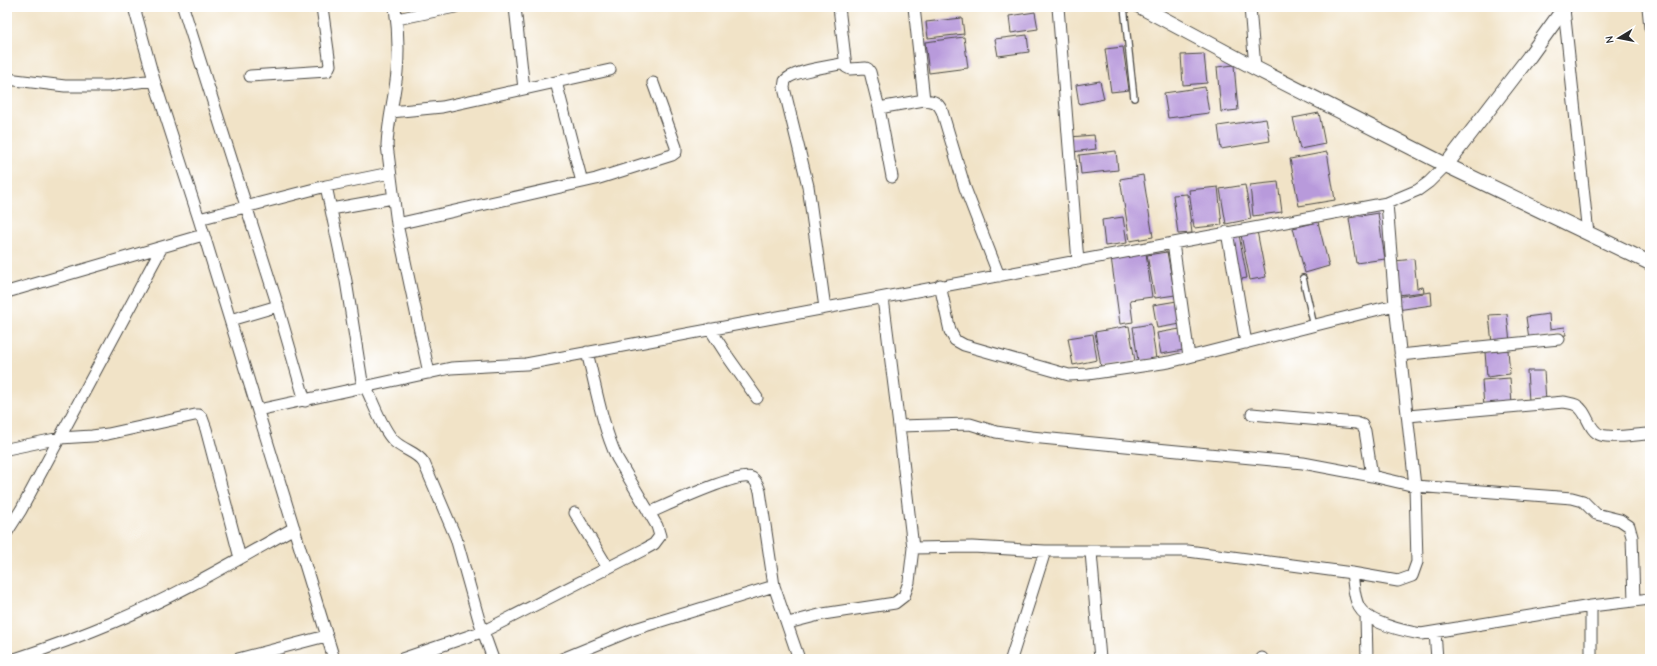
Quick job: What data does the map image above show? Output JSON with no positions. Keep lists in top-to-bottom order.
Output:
{
  "north": "left"
}
